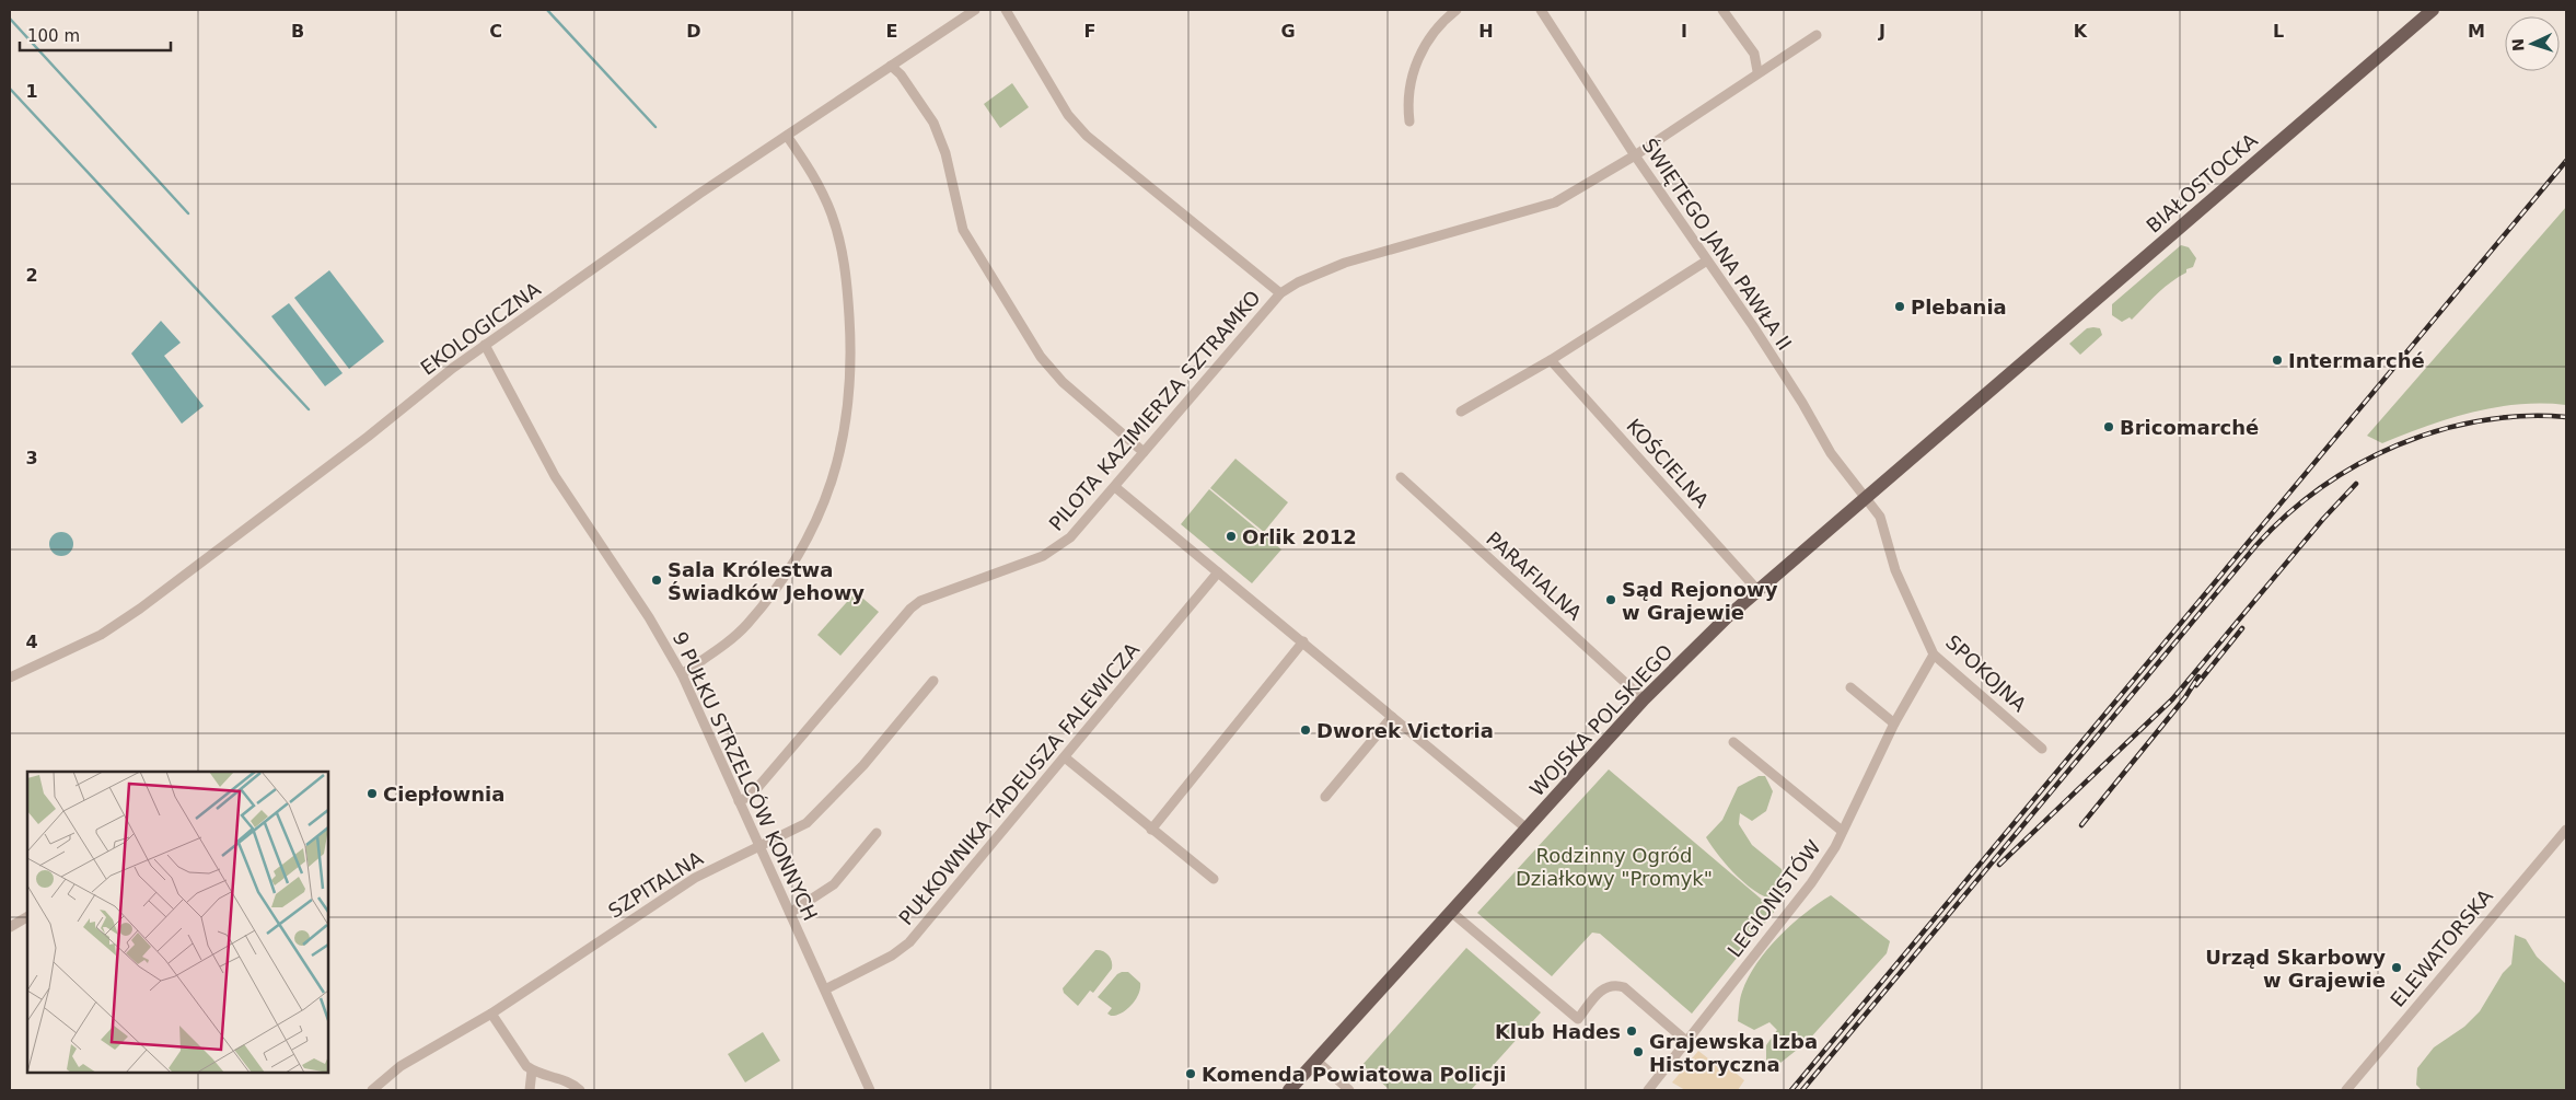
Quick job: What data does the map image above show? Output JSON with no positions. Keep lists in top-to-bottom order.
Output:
{
  "streets": {
    "main road": ["BIAŁOSTOCKA", "WOJSKA POLSKIEGO"],
    "street": [
      "ŚWIĘTEGO JANA PAWŁA II",
      "EKOLOGICZNA",
      "PILOTA KAZIMIERZA SZTRAMKO",
      "KOŚCIELNA",
      "PARAFIALNA",
      "SPOKOJNA",
      "9 PUŁKU STRZELCÓW KONNYCH",
      "PUŁKOWNIKA TADEUSZA FALEWICZA",
      "SZPITALNA",
      "LEGIONISTÓW",
      "ELEWATORSKA"
    ]
  },
  "crossings": [
    ["BIAŁOSTOCKA", "WOJSKA POLSKIEGO"],
    ["ŚWIĘTEGO JANA PAWŁA II", "PILOTA KAZIMIERZA SZTRAMKO"],
    ["ŚWIĘTEGO JANA PAWŁA II", "SPOKOJNA"],
    ["ŚWIĘTEGO JANA PAWŁA II", "WOJSKA POLSKIEGO"],
    ["EKOLOGICZNA", "9 PUŁKU STRZELCÓW KONNYCH"],
    ["PILOTA KAZIMIERZA SZTRAMKO", "9 PUŁKU STRZELCÓW KONNYCH"],
    ["KOŚCIELNA", "WOJSKA POLSKIEGO"],
    ["PARAFIALNA", "WOJSKA POLSKIEGO"],
    ["SPOKOJNA", "WOJSKA POLSKIEGO"],
    ["SPOKOJNA", "LEGIONISTÓW"],
    ["9 PUŁKU STRZELCÓW KONNYCH", "PUŁKOWNIKA TADEUSZA FALEWICZA"],
    ["9 PUŁKU STRZELCÓW KONNYCH", "SZPITALNA"]
  ],
  "parks": ["Rodzinny Ogród Działkowy \"Promyk\""],
  "places": [
    "Plebania",
    "Intermarché",
    "Bricomarché",
    "Orlik 2012",
    "Sala Królestwa Świadków Jehowy",
    "Sąd Rejonowy w Grajewie",
    "Dworek Victoria",
    "Ciepłownia",
    "Urząd Skarbowy w Grajewie",
    "Klub Hades",
    "Grajewska Izba Historyczna",
    "Komenda Powiatowa Policji"
  ],
  "scale_bar": "100 m",
  "north": "left",
  "grid": {
    "columns": [
      "B",
      "C",
      "D",
      "E",
      "F",
      "G",
      "H",
      "I",
      "J",
      "K",
      "L",
      "M"
    ],
    "rows": [
      "1",
      "2",
      "3",
      "4"
    ]
  }
}
